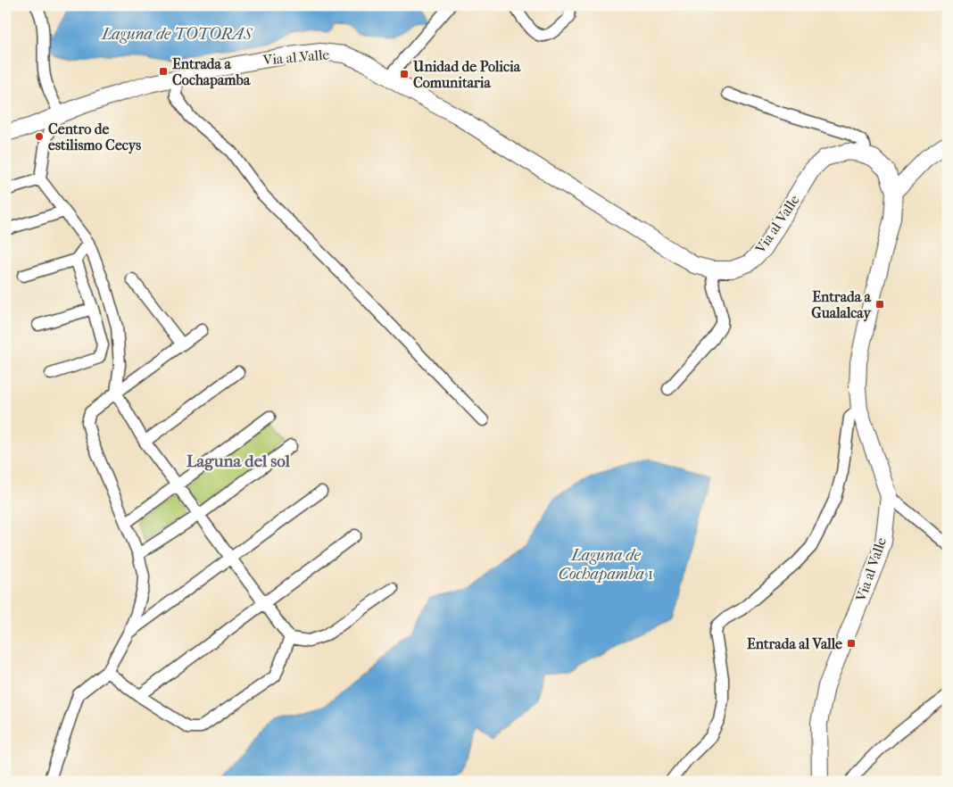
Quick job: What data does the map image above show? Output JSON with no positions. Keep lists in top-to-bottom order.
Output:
{
  "streets": {
    "main road": ["Via al Valle"]
  },
  "districts": ["Laguna del sol"],
  "water": ["Laguna de TOTORAS", "Laguna de Cochapamba 1"],
  "places": {
    "transit": [
      "Entrada a Cochapamba",
      "Unidad de Policia Comunitaria",
      "Entrada a Gualalcay",
      "Entrada al Valle"
    ],
    "other": ["Centro de estilismo Cecys"]
  }
}
